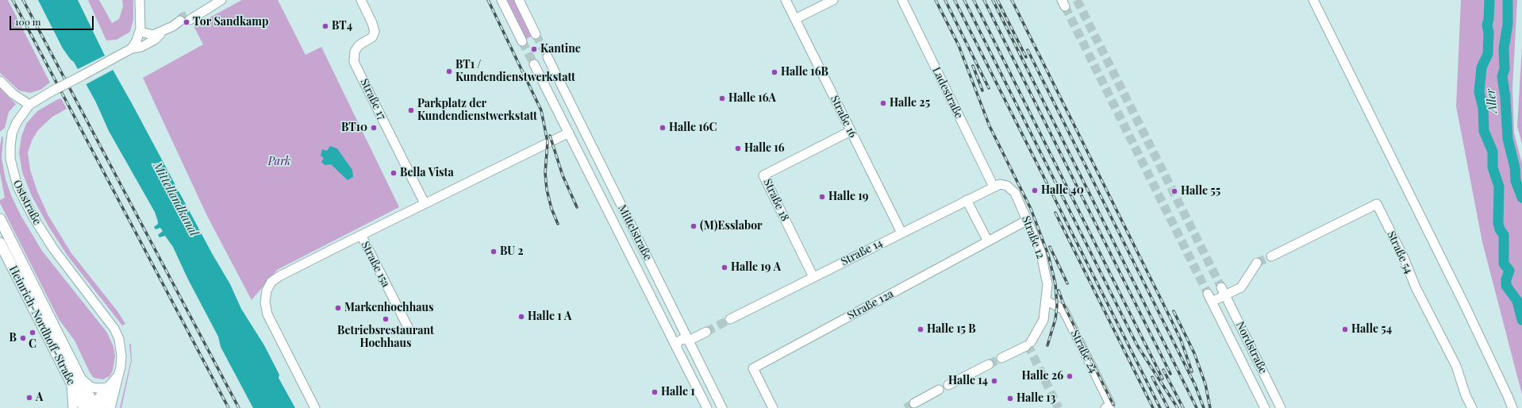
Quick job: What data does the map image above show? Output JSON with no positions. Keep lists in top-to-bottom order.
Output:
{
  "streets": {
    "main road": ["Heinrich-Nordhoff-Straße"],
    "street": [
      "Ladestraße",
      "Straße 17",
      "Straße 16",
      "Straße 18",
      "Oststraße",
      "Mittelstraße",
      "Straße 12",
      "Straße 14",
      "Straße 54",
      "Straße 15a",
      "Straße 12a",
      "Nordstraße",
      "Straße 24"
    ]
  },
  "crossings": [
    ["Ladestraße", "Straße 12"],
    ["Ladestraße", "Straße 14"],
    ["Straße 16", "Straße 18"],
    ["Straße 16", "Straße 14"],
    ["Straße 18", "Straße 14"],
    ["Oststraße", "Heinrich-Nordhoff-Straße"],
    ["Straße 12", "Straße 14"],
    ["Straße 12", "Straße 12a"],
    ["Straße 12", "Straße 24"]
  ],
  "water": ["Aller", "Mittellandkanal"],
  "parks": ["Park"],
  "places": [
    "Tor Sandkamp",
    "BT4",
    "Kantine",
    "BT1 / Kundendienstwerkstatt",
    "Halle 16B",
    "Halle 16A",
    "Halle 25",
    "Parkplatz der Kundendienstwerkstatt",
    "BT10",
    "Halle 16C",
    "Halle 16",
    "Bella Vista",
    "Halle 40",
    "Halle 55",
    "Halle 19",
    "(M)Esslabor",
    "BU 2",
    "Halle 19 A",
    "Markenhochhaus",
    "Halle 1 A",
    "Betriebsrestaurant Hochhaus",
    "Halle 15 B",
    "Halle 54",
    "C",
    "B",
    "Halle 26",
    "Halle 14",
    "Halle 1",
    "A",
    "Halle 13"
  ],
  "scale_bar": "100 m"
}
